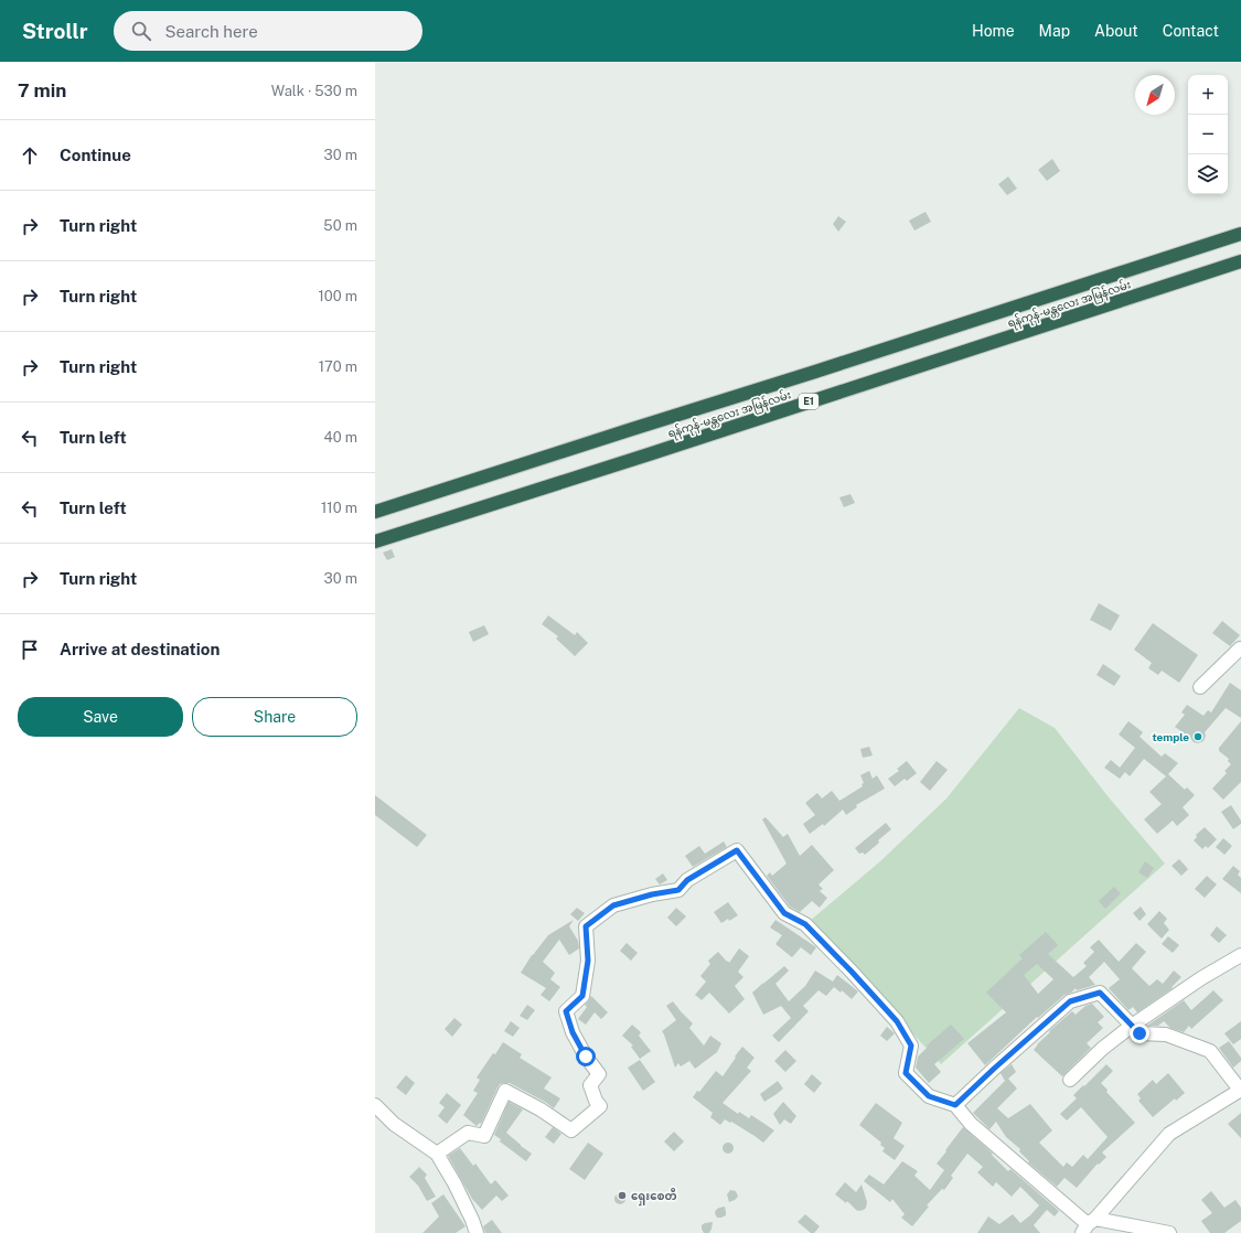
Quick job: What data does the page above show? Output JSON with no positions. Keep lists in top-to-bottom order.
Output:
{
  "streets": {
    "highway": ["ရန်ကုန်-မန္တလေး အမြန်လမ်း", "E1"]
  },
  "places": ["temple", "ရှေးစေတီ"],
  "north": "bottom left",
  "page": {
    "header": "Strollr",
    "search": "Search here",
    "nav": [
      "Home",
      "Map",
      "About",
      "Contact"
    ],
    "heading": ["7 min", "Walk · 530 m"],
    "map_buttons": ["+", "−"],
    "list": [
      ["Continue", "30 m"],
      ["Turn right", "50 m"],
      ["Turn right", "100 m"],
      ["Turn right", "170 m"],
      ["Turn left", "40 m"],
      ["Turn left", "110 m"],
      ["Turn right", "30 m"],
      "Arrive at destination"
    ],
    "buttons": ["Save", "Share"]
  }
}
